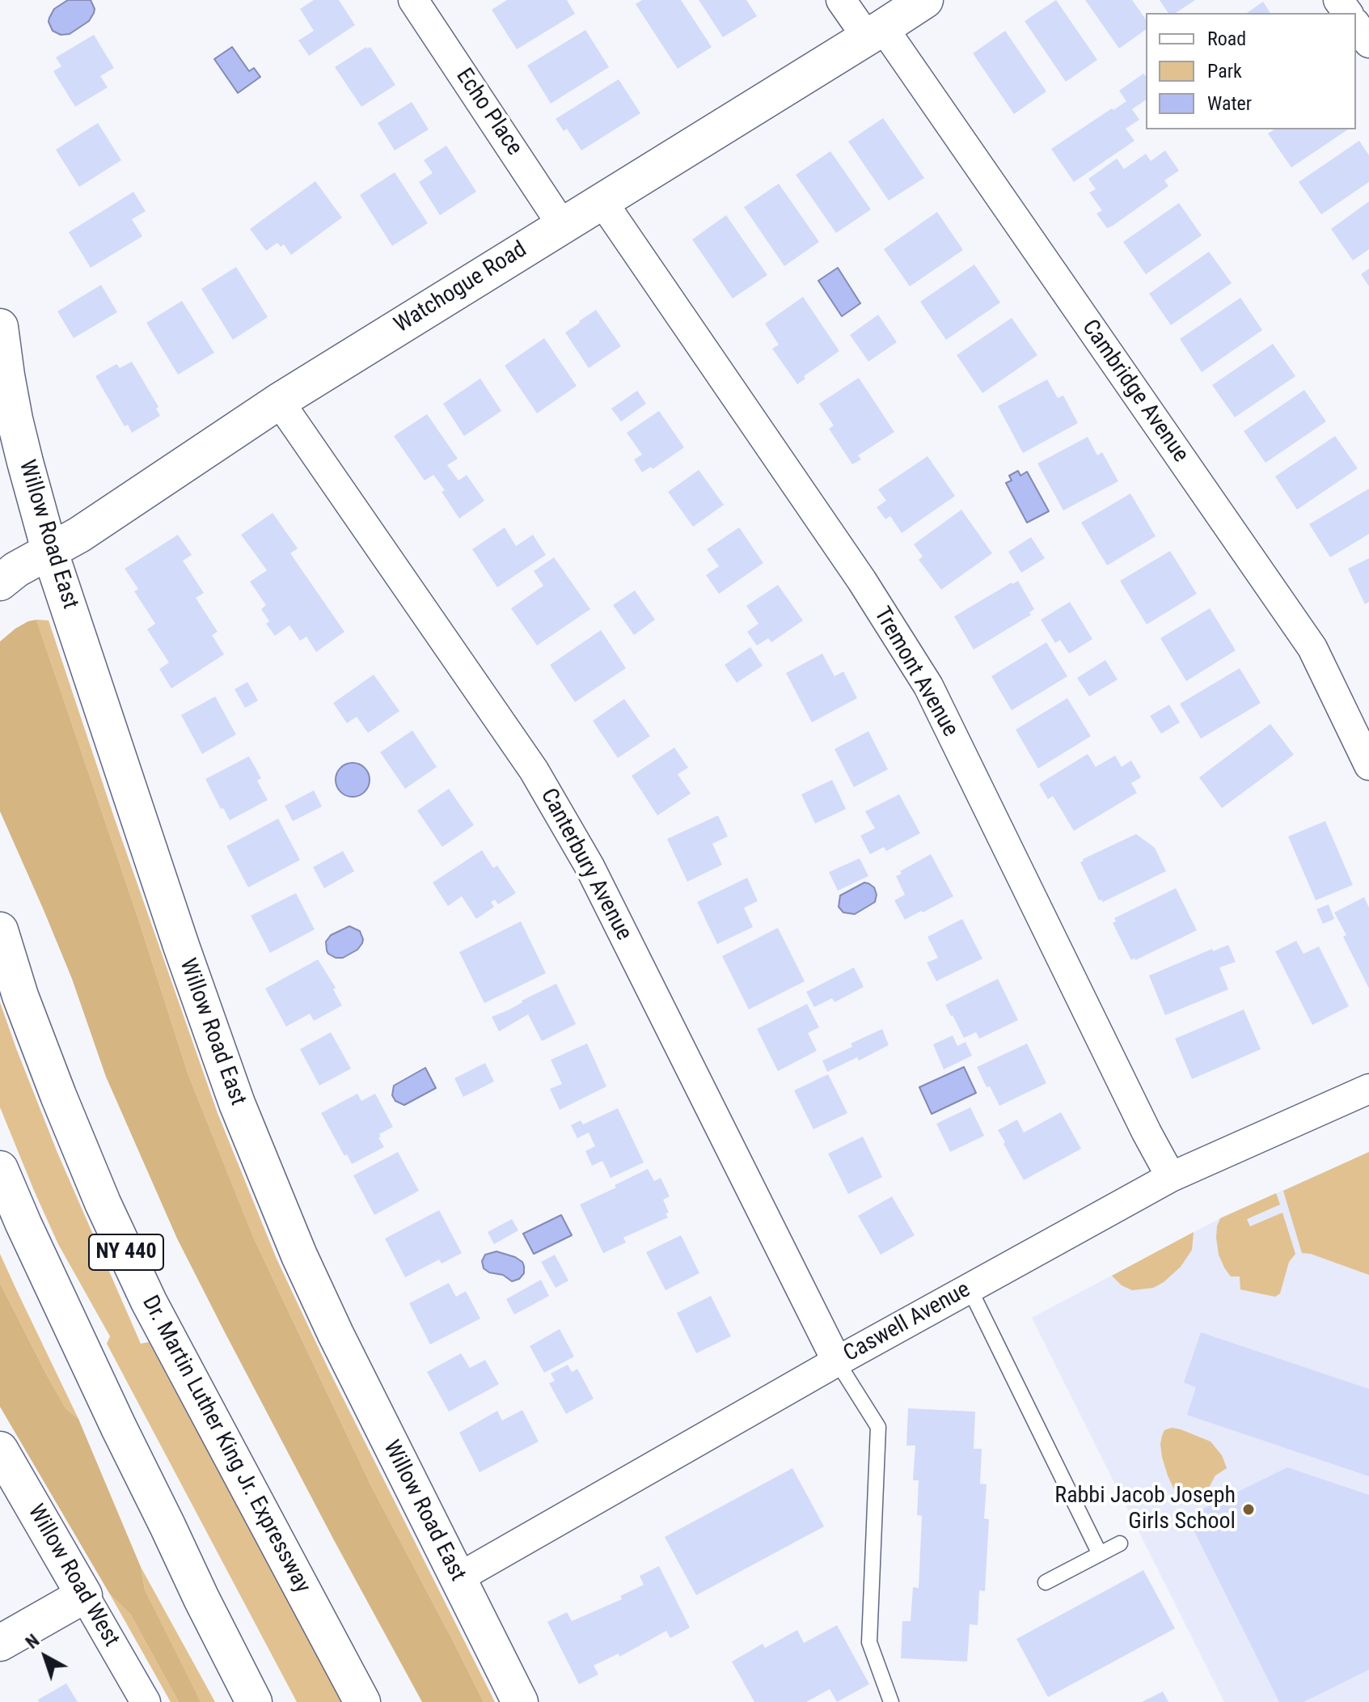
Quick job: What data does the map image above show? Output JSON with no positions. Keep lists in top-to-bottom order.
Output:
{
  "streets": {
    "main road": [
      "Watchogue Road",
      "Willow Road East",
      "NY 440",
      "Dr. Martin Luther King Jr. Expressway",
      "Willow Road West"
    ],
    "street": [
      "Echo Place",
      "Cambridge Avenue",
      "Tremont Avenue",
      "Canterbury Avenue",
      "Caswell Avenue"
    ]
  },
  "crossings": [
    ["Echo Place", "Watchogue Road"],
    ["Watchogue Road", "Cambridge Avenue"],
    ["Watchogue Road", "Willow Road East"],
    ["Watchogue Road", "Tremont Avenue"],
    ["Watchogue Road", "Canterbury Avenue"],
    ["Willow Road East", "Caswell Avenue"],
    ["Tremont Avenue", "Caswell Avenue"],
    ["Canterbury Avenue", "Caswell Avenue"]
  ],
  "places": ["Rabbi Jacob Joseph Girls School"],
  "legend": ["Road", "Park", "Water"],
  "north": "top left"
}
